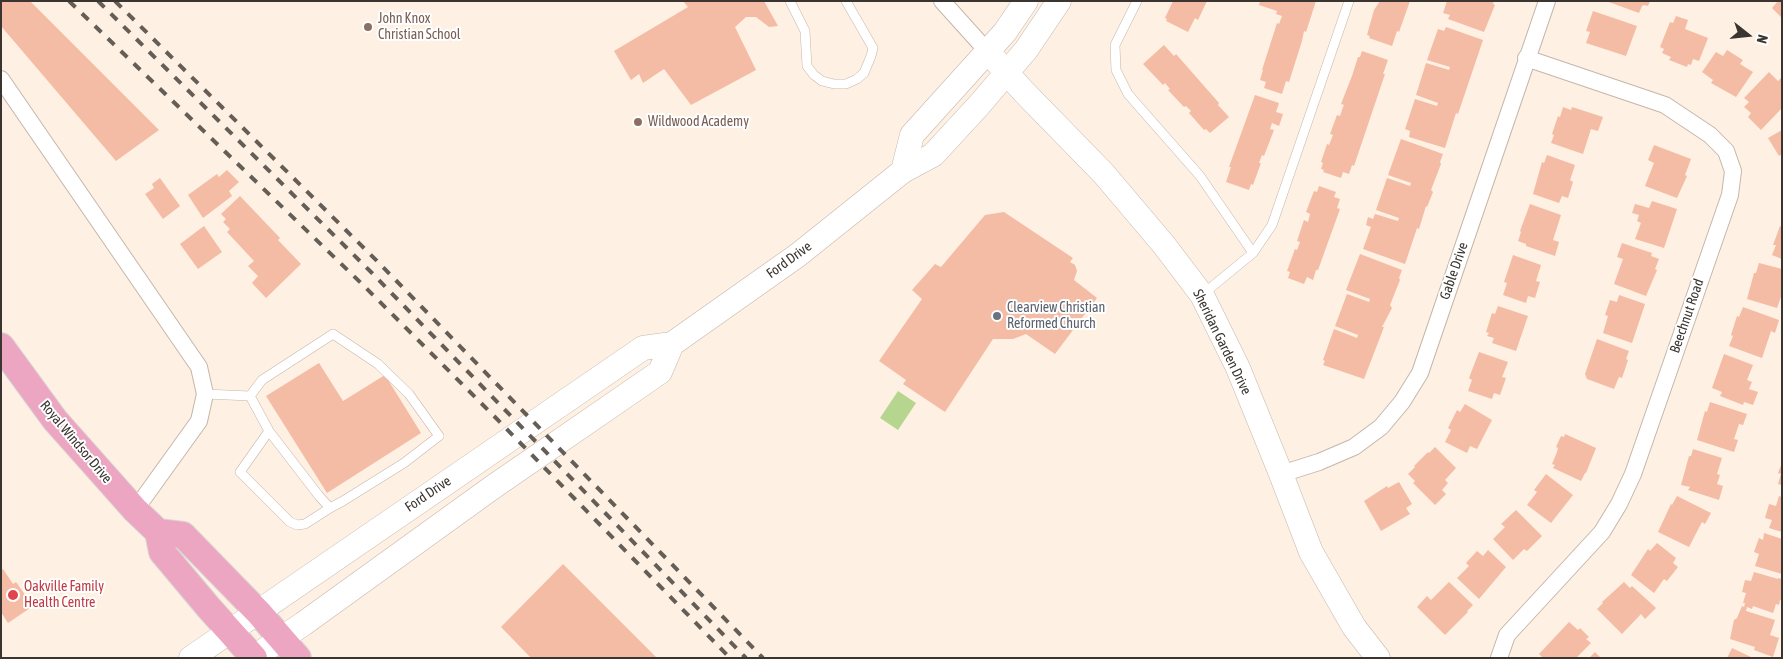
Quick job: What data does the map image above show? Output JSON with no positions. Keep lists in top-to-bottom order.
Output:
{
  "streets": {
    "main road": ["Ford Drive", "Sheridan Garden Drive", "Royal Windsor Drive"],
    "street": ["Gable Drive", "Beechnut Road"]
  },
  "crossings": [
    ["Ford Drive", "Sheridan Garden Drive"],
    ["Ford Drive", "Royal Windsor Drive"],
    ["Gable Drive", "Beechnut Road"],
    ["Gable Drive", "Sheridan Garden Drive"]
  ],
  "places": [
    "John Knox Christian School",
    "Wildwood Academy",
    "Clearview Christian Reformed Church",
    "Oakville Family Health Centre"
  ],
  "north": "right"
}
